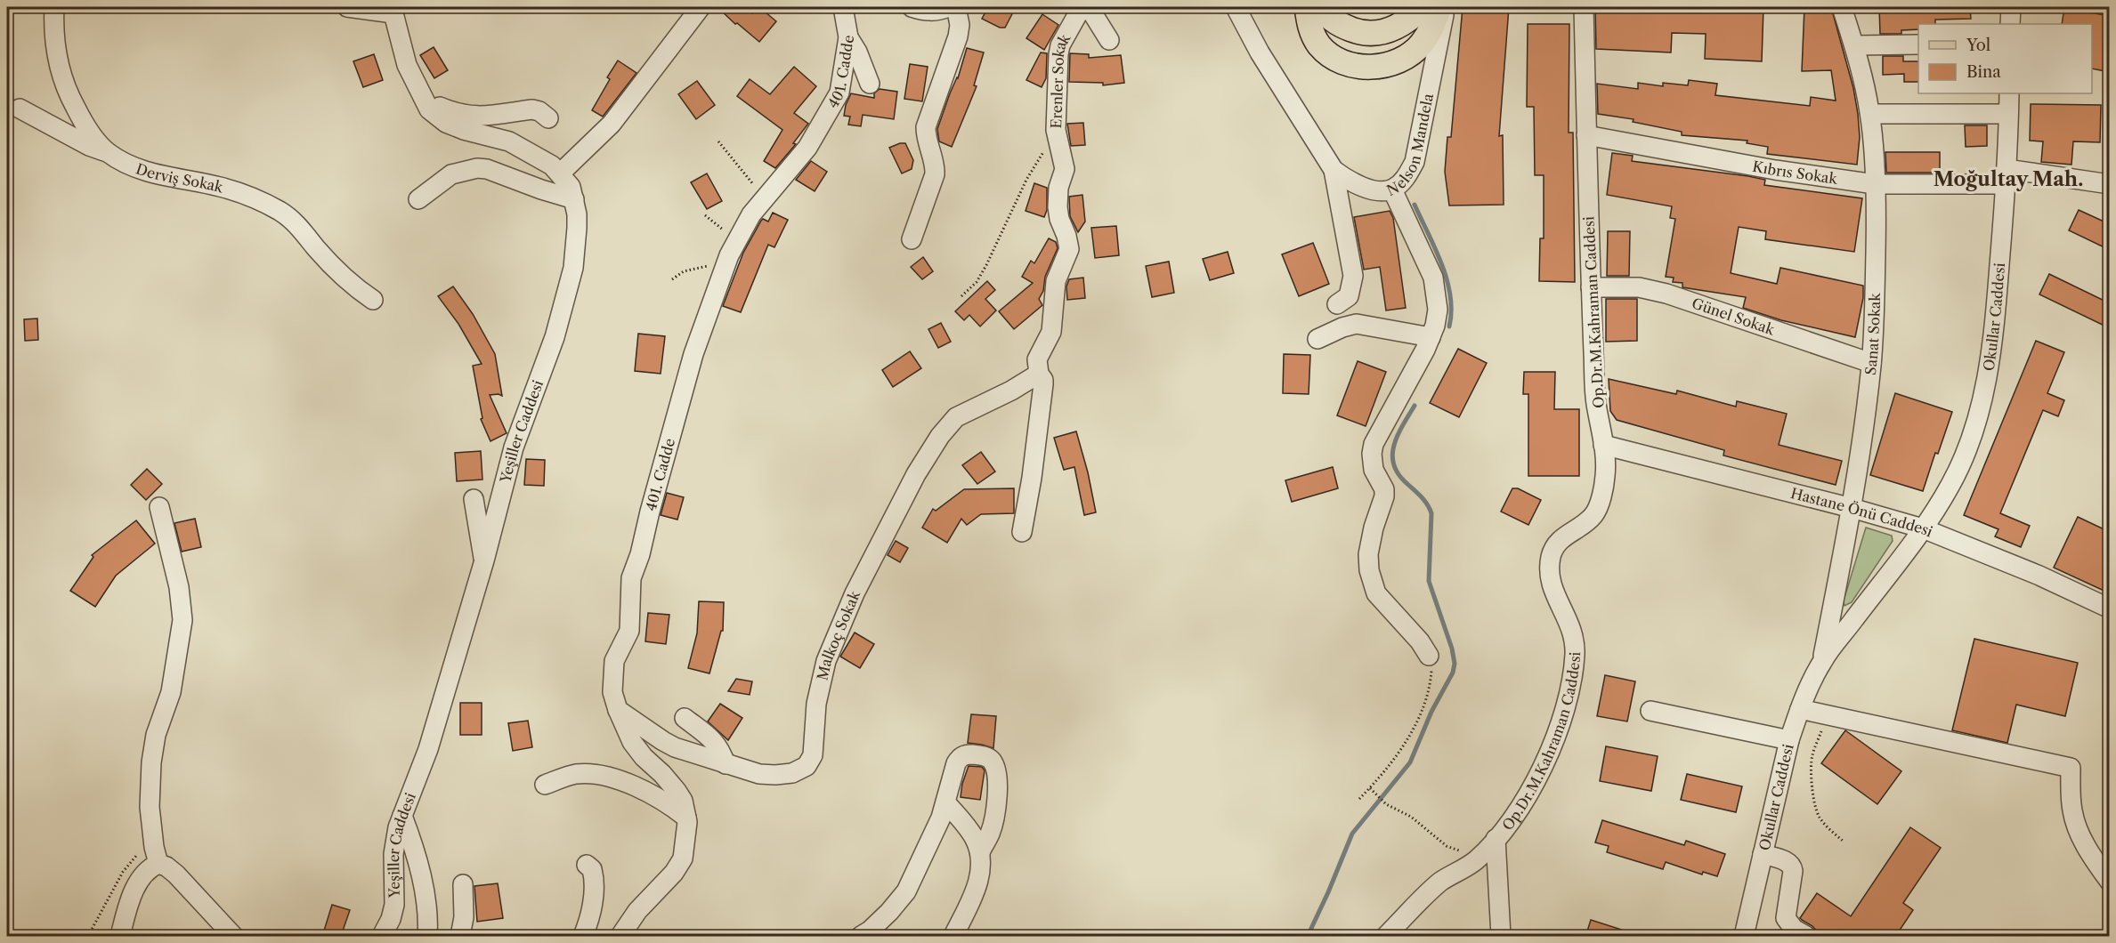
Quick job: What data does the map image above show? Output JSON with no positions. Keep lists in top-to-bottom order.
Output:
{
  "streets": {
    "street": [
      "401. Cadde",
      "Erenler Sokak",
      "Nelson Mandela",
      "Kıbrıs Sokak",
      "Derviş Sokak",
      "Op.Dr.M.Kahraman Caddesi",
      "Günel Sokak",
      "Okullar Caddesi",
      "Sanat Sokak",
      "Yeşiller Caddesi",
      "Hastane Önü Caddesi",
      "Malkoç Sokak"
    ]
  },
  "crossings": [
    ["401. Cadde", "Malkoç Sokak"],
    ["Erenler Sokak", "Malkoç Sokak"],
    ["Kıbrıs Sokak", "Op.Dr.M.Kahraman Caddesi"],
    ["Kıbrıs Sokak", "Okullar Caddesi"],
    ["Kıbrıs Sokak", "Sanat Sokak"],
    ["Op.Dr.M.Kahraman Caddesi", "Günel Sokak"],
    ["Op.Dr.M.Kahraman Caddesi", "Hastane Önü Caddesi"],
    ["Günel Sokak", "Sanat Sokak"],
    ["Okullar Caddesi", "Sanat Sokak"],
    ["Okullar Caddesi", "Hastane Önü Caddesi"],
    ["Sanat Sokak", "Hastane Önü Caddesi"]
  ],
  "districts": ["Moğultay Mah."],
  "legend": ["Yol", "Bina"]
}
